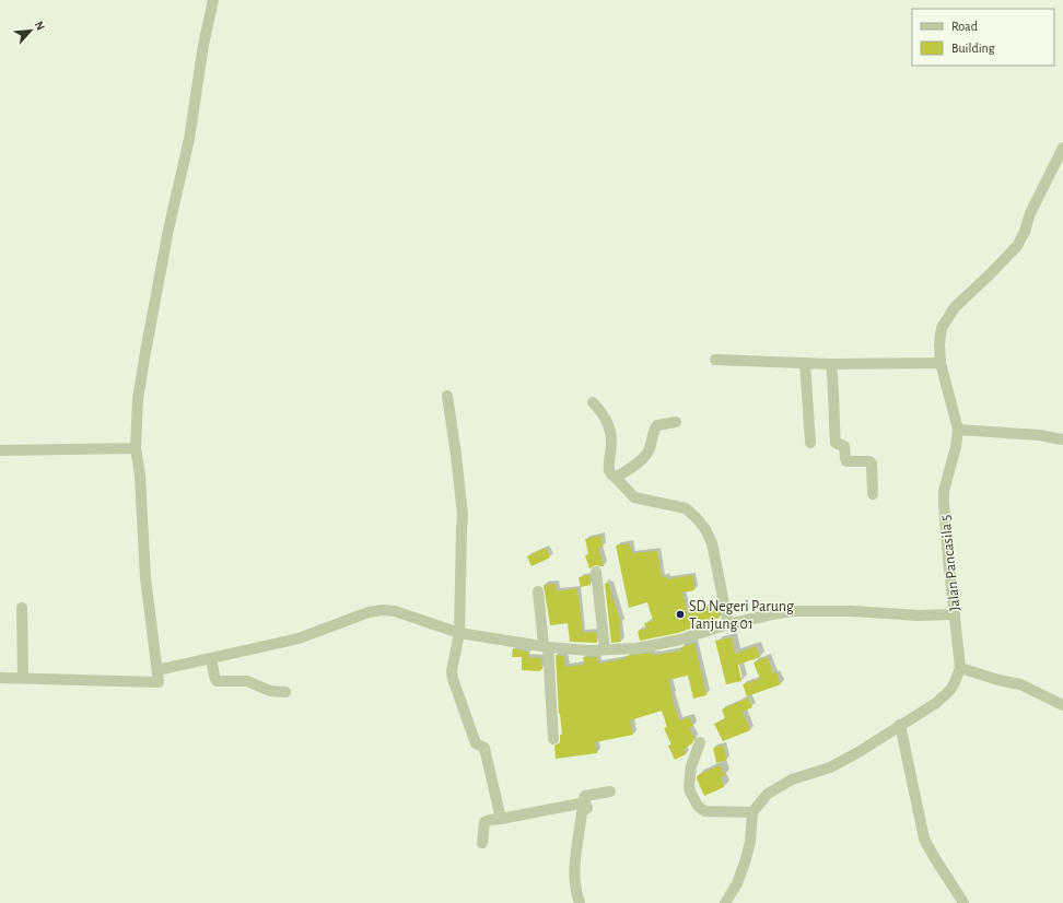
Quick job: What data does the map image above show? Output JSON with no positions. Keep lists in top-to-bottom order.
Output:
{
  "streets": {
    "street": ["Jalan Pancasila 5"]
  },
  "places": ["SD Negeri Parung Tanjung 01"],
  "legend": ["Road", "Building"],
  "north": "top right"
}
